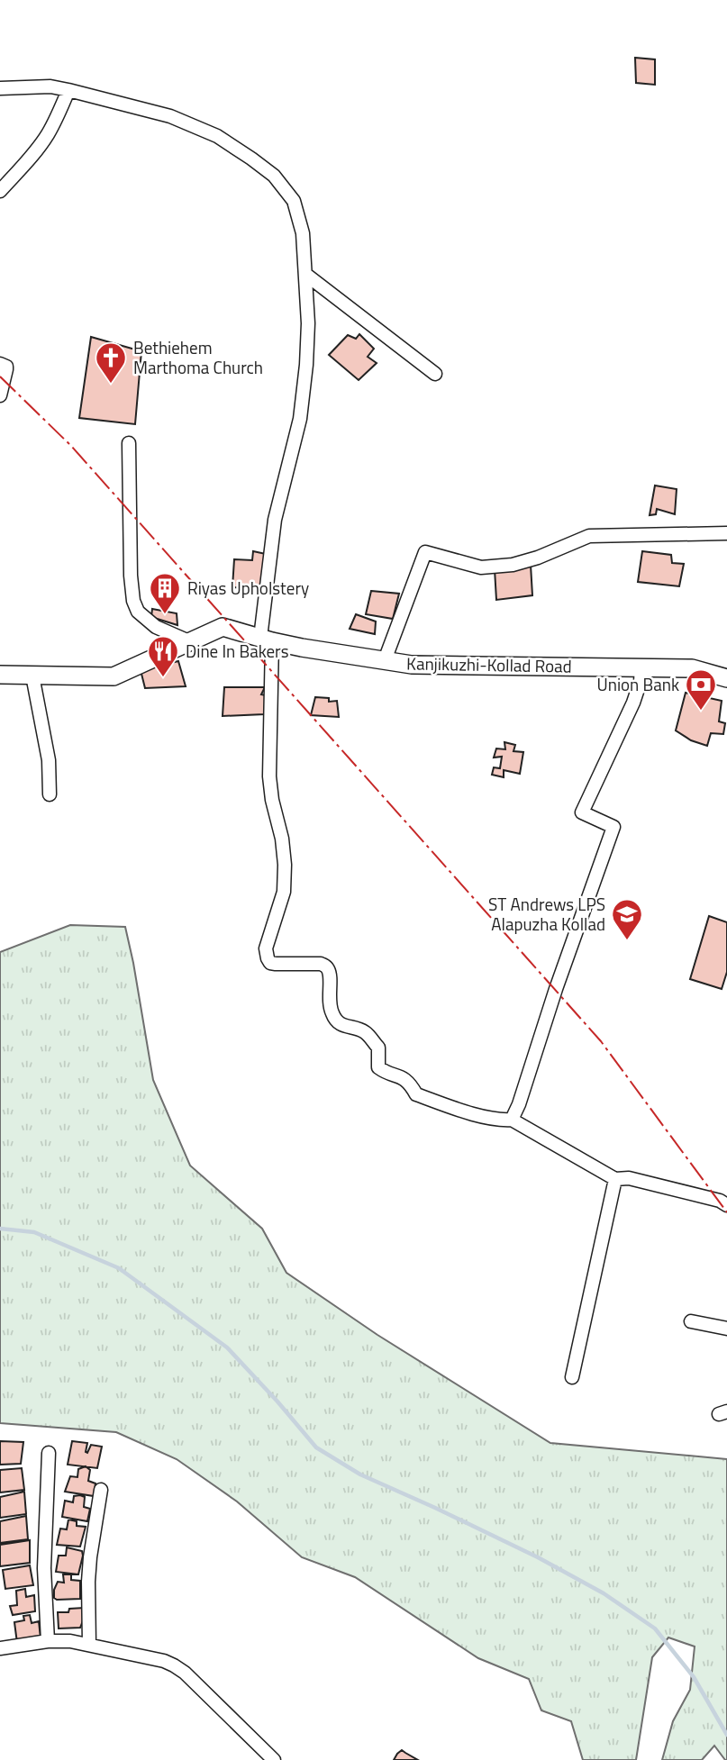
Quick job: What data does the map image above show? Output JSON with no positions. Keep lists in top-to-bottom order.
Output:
{
  "streets": {
    "main road": ["Kanjikuzhi-Kollad Road"]
  },
  "places": {
    "church": ["Bethiehem Marthoma Church"],
    "building": ["Riyas Upholstery"],
    "restaurant": ["Dine In Bakers"],
    "bank": ["Union Bank"],
    "school or university": ["ST Andrews LPS Alapuzha Kollad"]
  }
}
